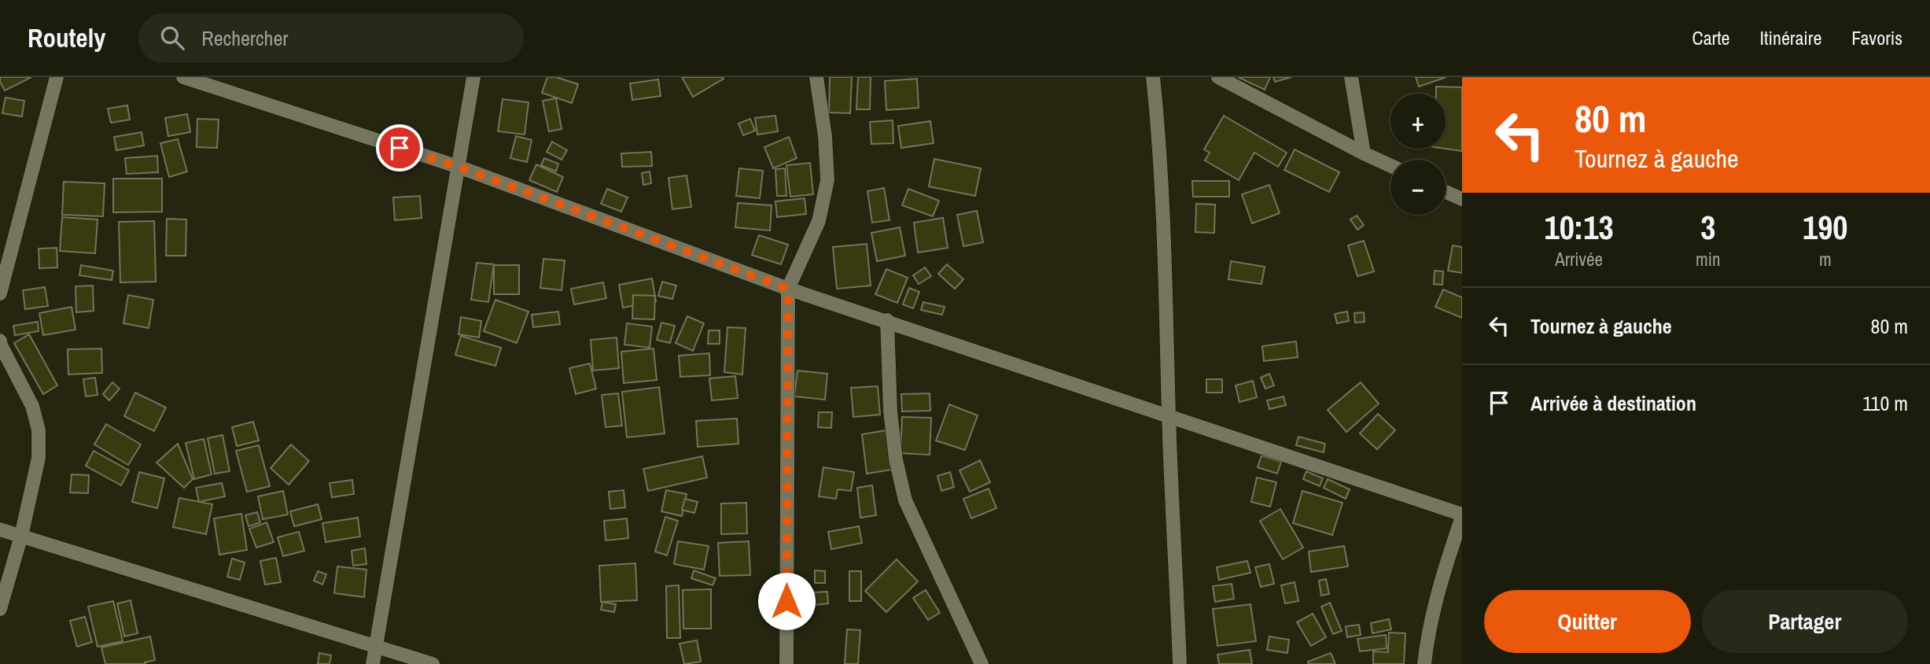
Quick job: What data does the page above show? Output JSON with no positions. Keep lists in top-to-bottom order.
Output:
{
  "page": {
    "header": "Routely",
    "search": "Rechercher",
    "nav": ["Carte", "Itinéraire", "Favoris"],
    "turn": ["80 m", "Tournez à gauche"],
    "map_buttons": ["+", "−"],
    "eta": [
      "10:13",
      "Arrivée",
      "3",
      "min",
      "190",
      "m"
    ],
    "list": [
      {
        "name": "Tournez à gauche",
        "value": "80 m"
      },
      {
        "name": "Arrivée à destination",
        "value": "110 m"
      }
    ],
    "buttons": ["Quitter", "Partager"]
  }
}
